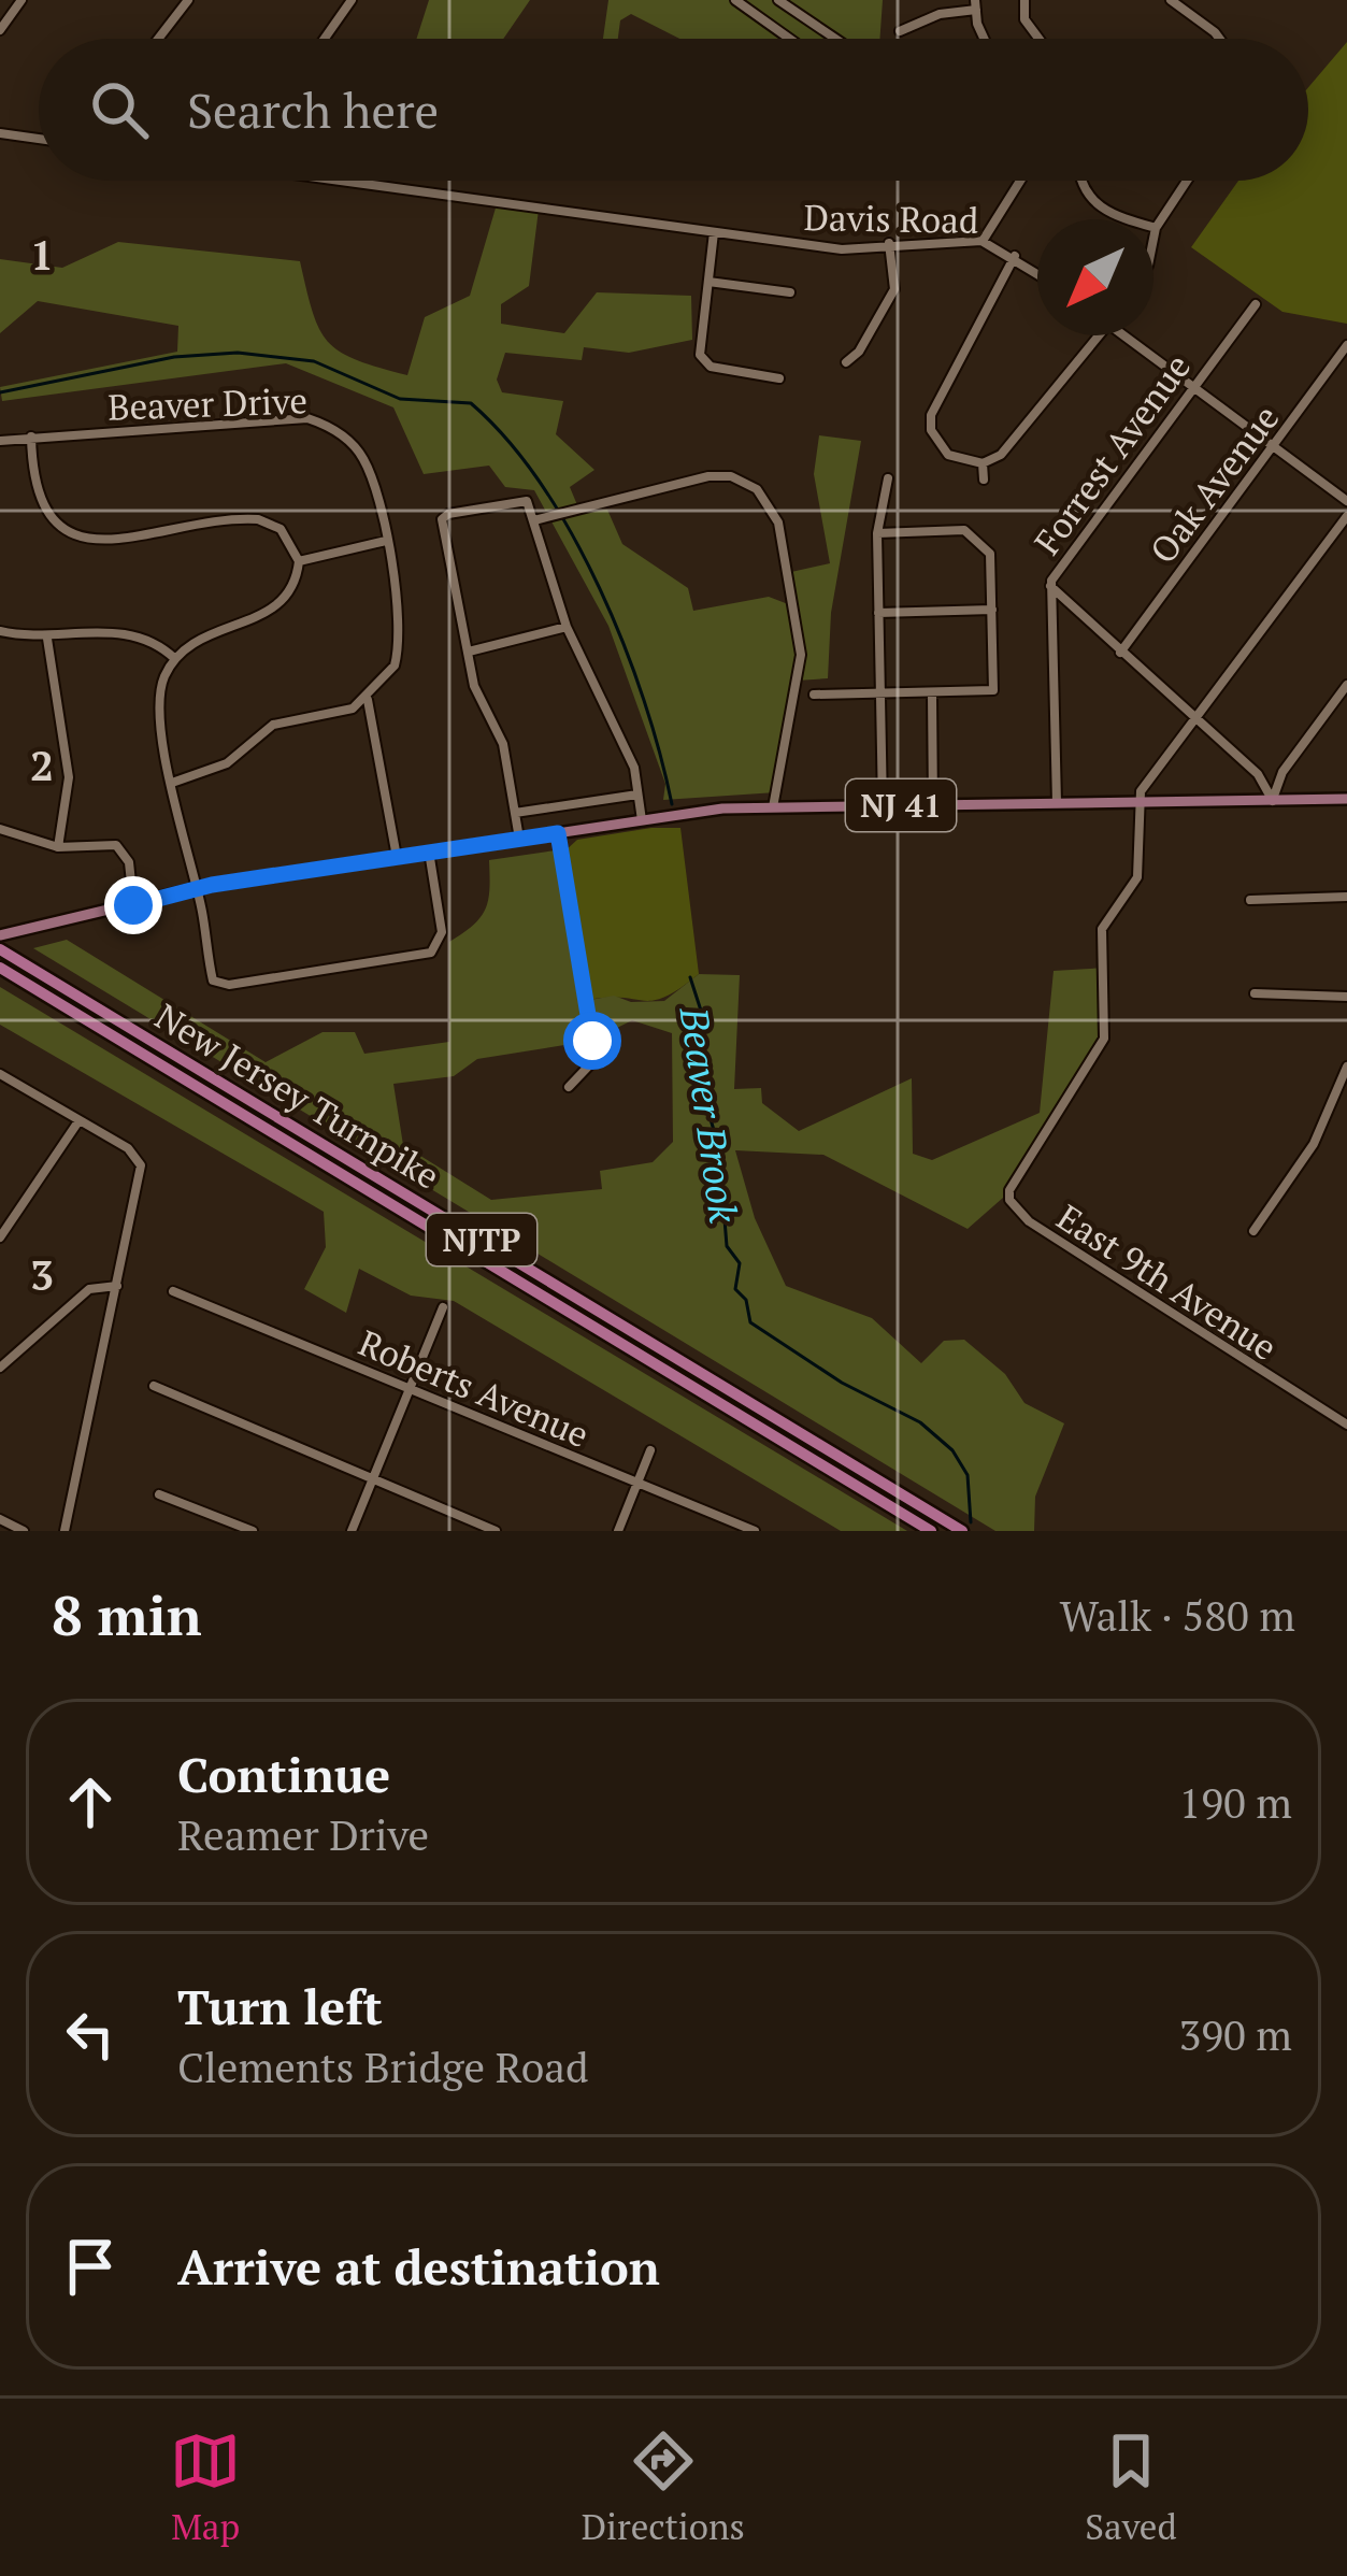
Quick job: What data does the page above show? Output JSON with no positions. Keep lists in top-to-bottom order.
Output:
{
  "streets": {
    "highway": ["New Jersey Turnpike", "NJTP"],
    "main road": ["NJ 41"],
    "street": [
      "Davis Road",
      "Beaver Drive",
      "Forrest Avenue",
      "Oak Avenue",
      "East 9th Avenue",
      "Roberts Avenue"
    ]
  },
  "crossings": [
    ["Forrest Avenue", "NJ 41"],
    ["NJ 41", "East 9th Avenue"]
  ],
  "water": ["Beaver Brook"],
  "north": "bottom left",
  "page": {
    "search": "Search here",
    "heading": ["8 min", "Walk · 580 m"],
    "list": [
      ["Continue", "Reamer Drive", "190 m"],
      ["Turn left", "Clements Bridge Road", "390 m"],
      "Arrive at destination"
    ],
    "nav": ["Map", "Directions", "Saved"]
  },
  "grid": {
    "rows": ["1", "2", "3"]
  }
}
